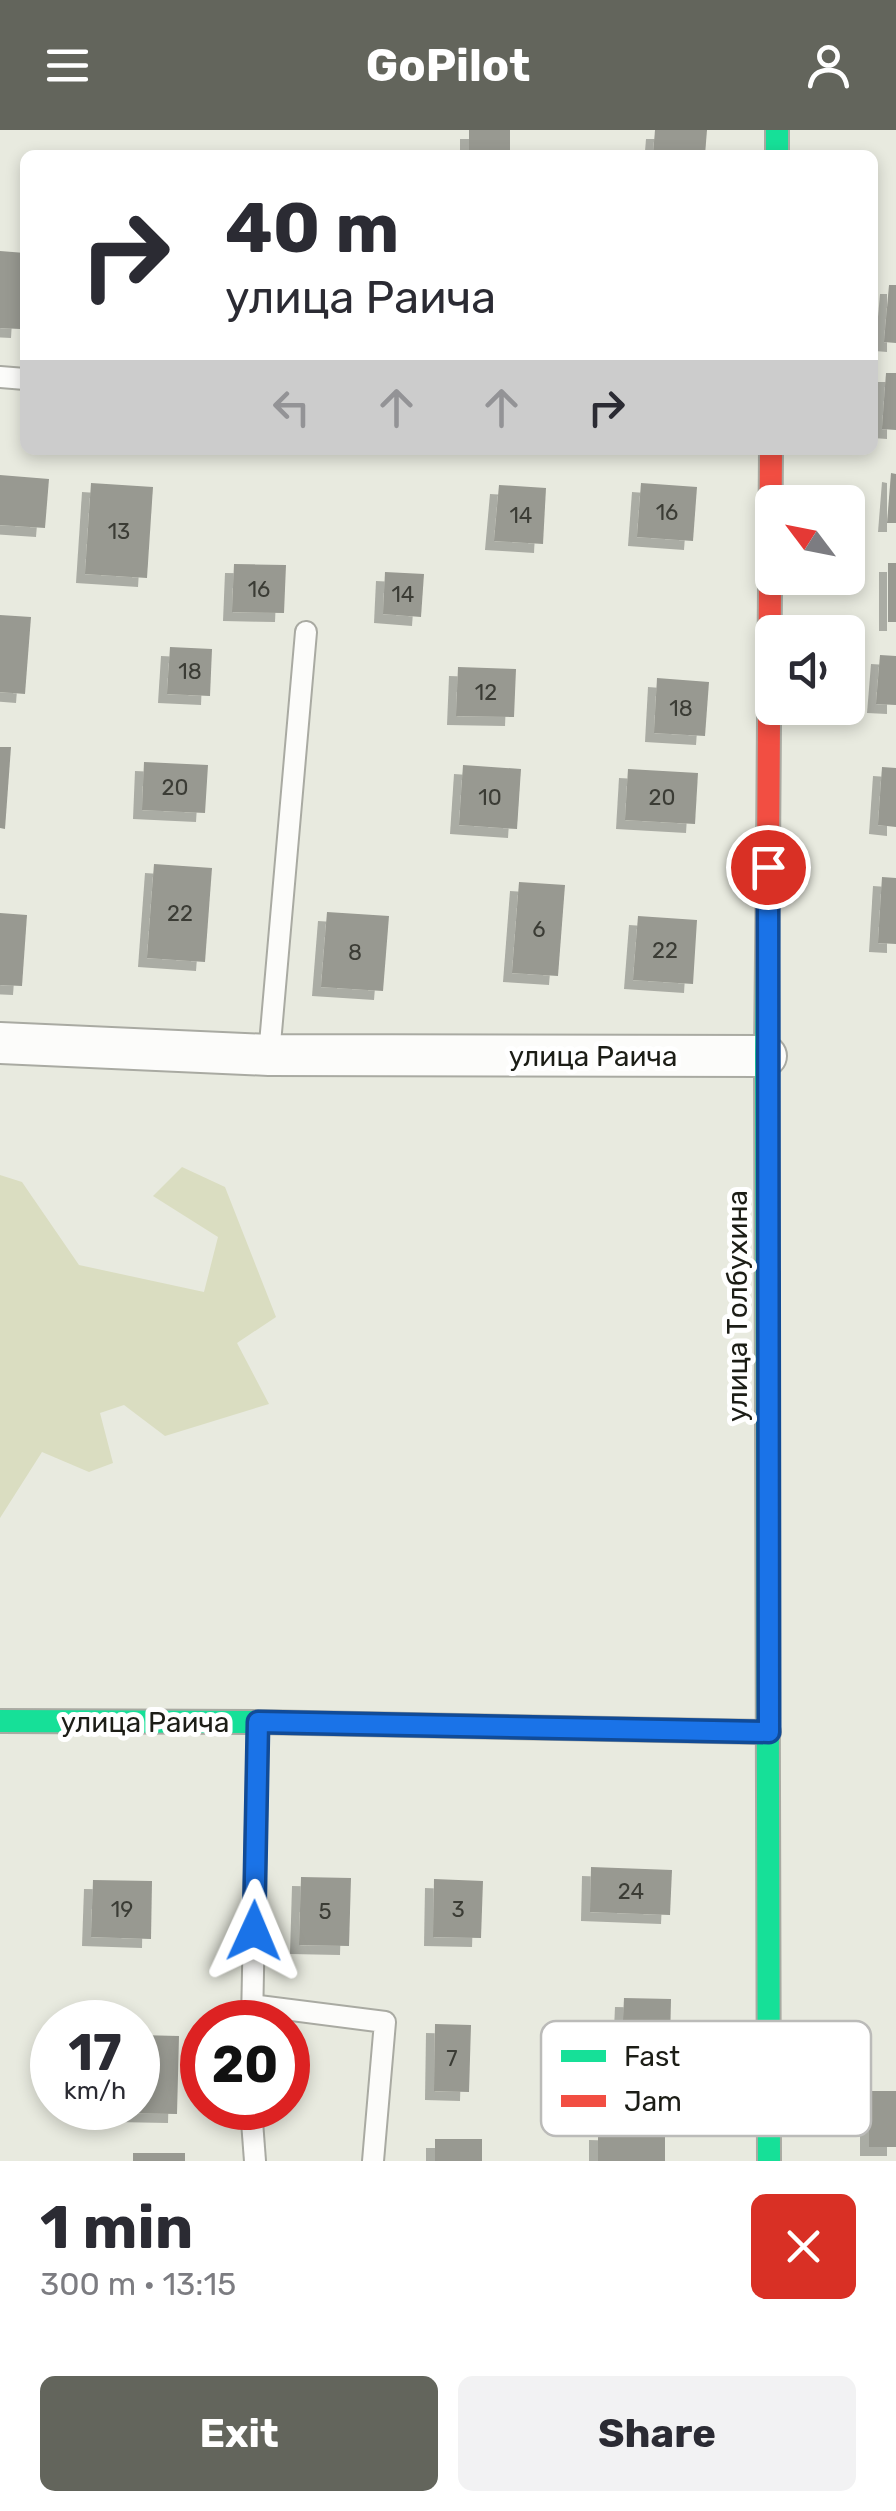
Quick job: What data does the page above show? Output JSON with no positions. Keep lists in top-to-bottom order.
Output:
{
  "streets": {
    "street": ["улица Раича", "улица Толбухина"]
  },
  "crossings": [
    ["улица Раича", "улица Толбухина"]
  ],
  "house_numbers": [
    "16",
    "14",
    "13",
    "16",
    "14",
    "18",
    "12",
    "18",
    "20",
    "10",
    "20",
    "22",
    "6",
    "22",
    "8",
    "24",
    "19",
    "3",
    "5",
    "7"
  ],
  "legend": ["Fast", "Jam"],
  "north": "top left",
  "page": {
    "header": "GoPilot",
    "turn": ["40 m", "улица Раича"],
    "speed": "17 km/h",
    "limit": "20",
    "heading": ["1 min", "300 m · 13:15"],
    "buttons": ["Exit", "Share"]
  }
}
